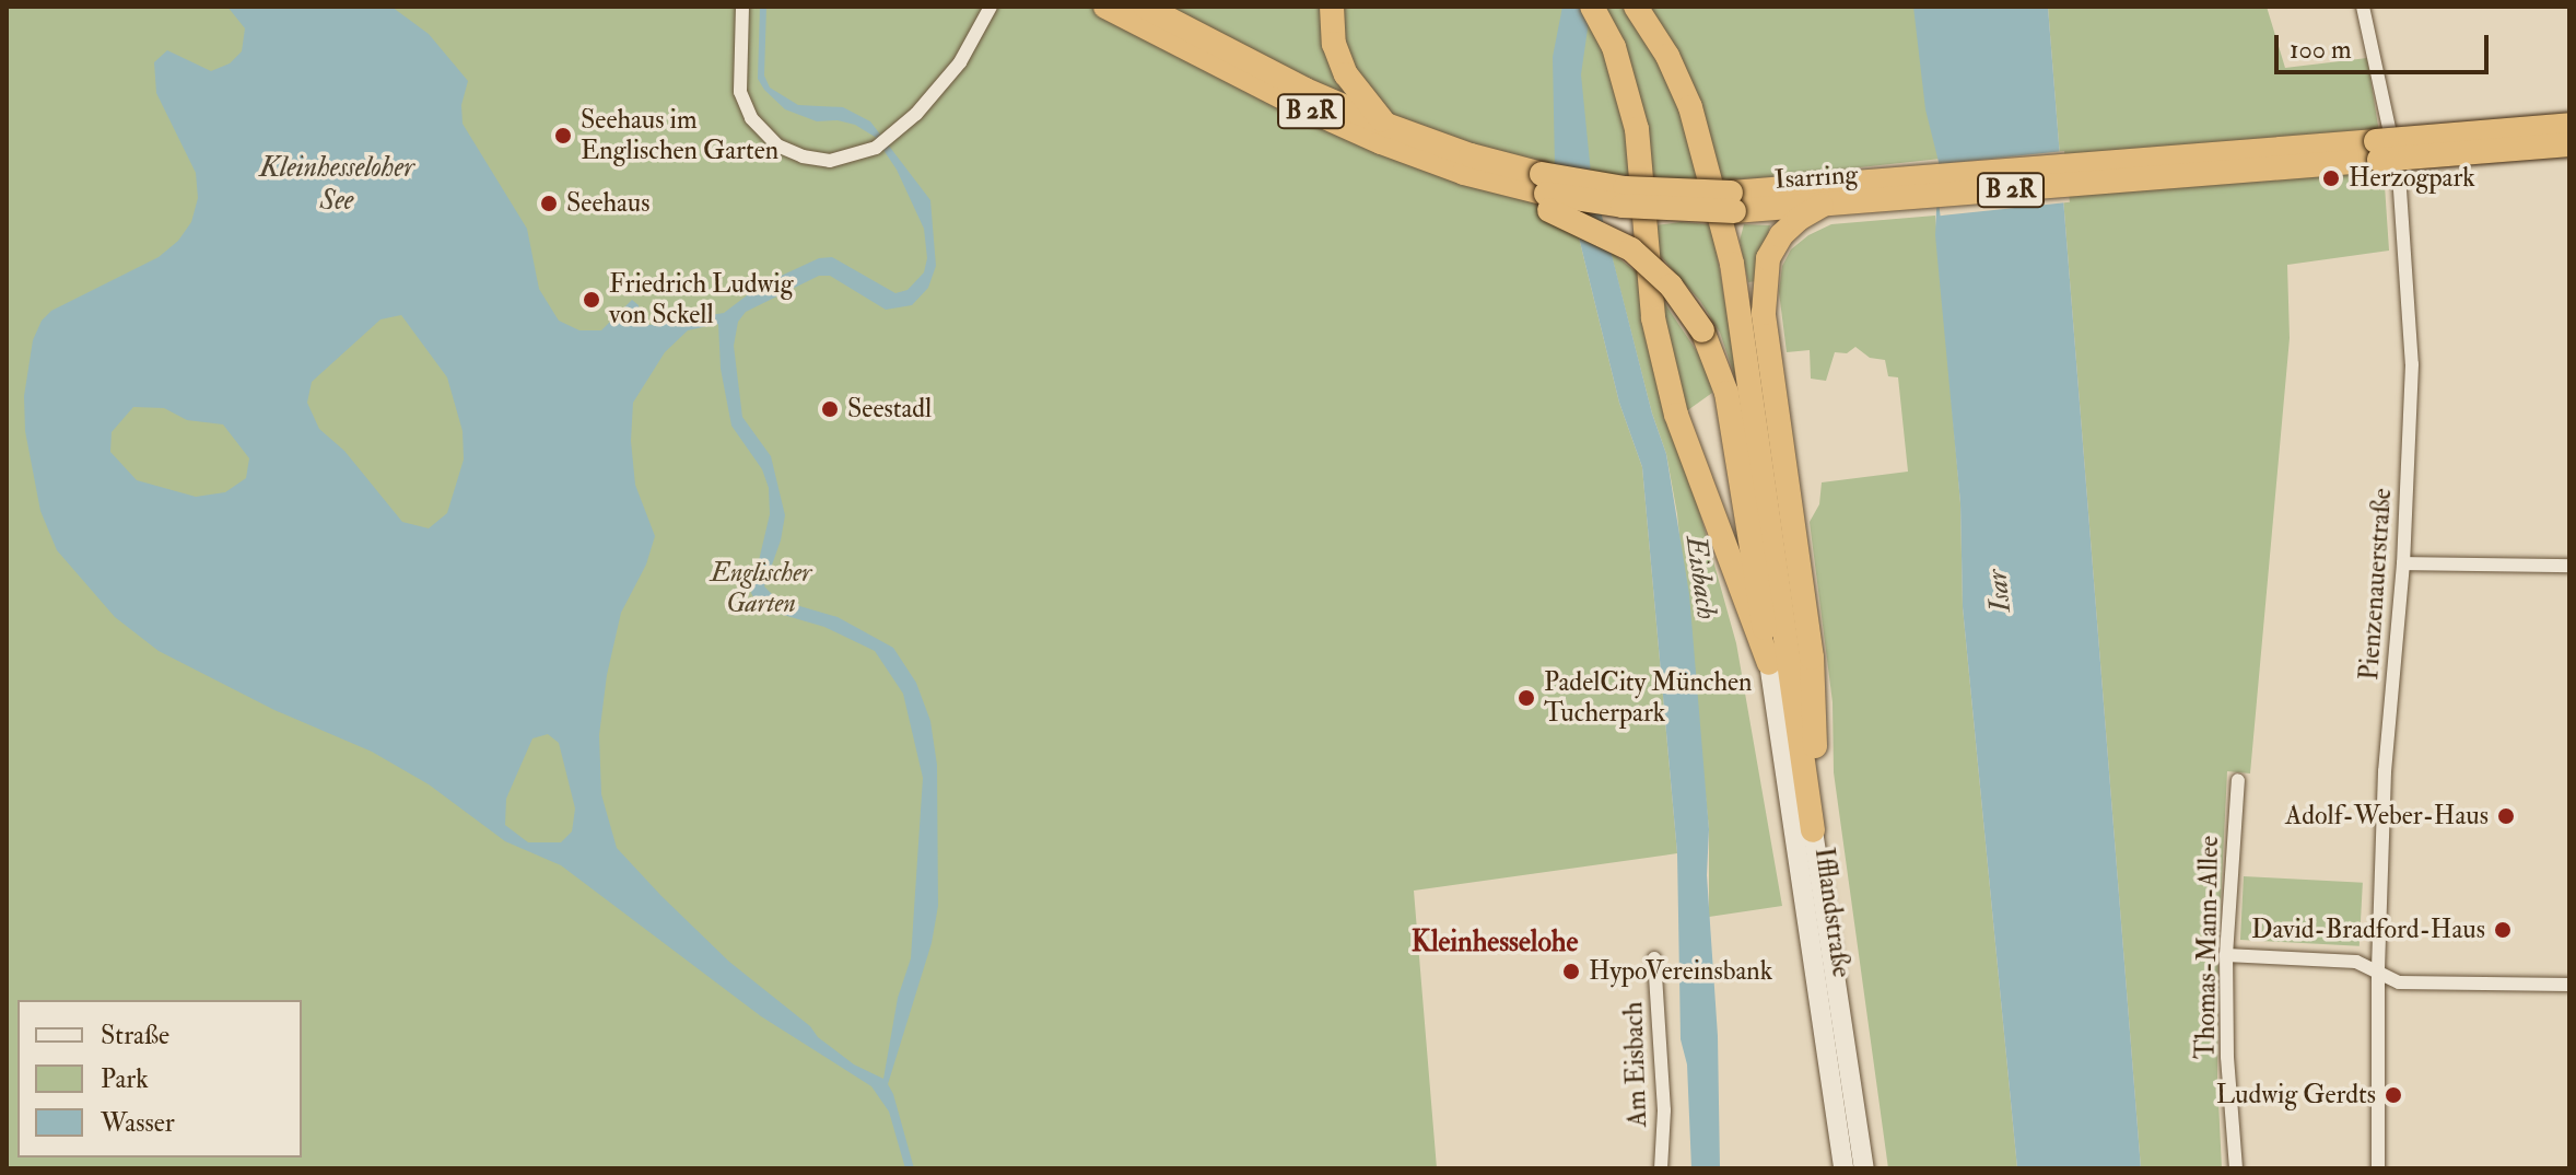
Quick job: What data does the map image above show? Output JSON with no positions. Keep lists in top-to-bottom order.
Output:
{
  "streets": {
    "highway": ["B 2R", "Isarring"],
    "main road": ["Ifflandstraße"],
    "street": ["Pienzenauerstraße", "Thomas-Mann-Allee", "Am Eisbach"]
  },
  "districts": ["Kleinhesselohe"],
  "water": ["Kleinhesseloher See", "Eisbach", "Isar"],
  "parks": ["Englischer Garten"],
  "places": [
    "Seehaus im Englischen Garten",
    "Herzogpark",
    "Seehaus",
    "Friedrich Ludwig von Sckell",
    "Seestadl",
    "PadelCity München Tucherpark",
    "Adolf-Weber-Haus",
    "David-Bradford-Haus",
    "HypoVereinsbank",
    "Ludwig Gerdts"
  ],
  "legend": ["Straße", "Park", "Wasser"],
  "scale_bar": "100 m"
}
